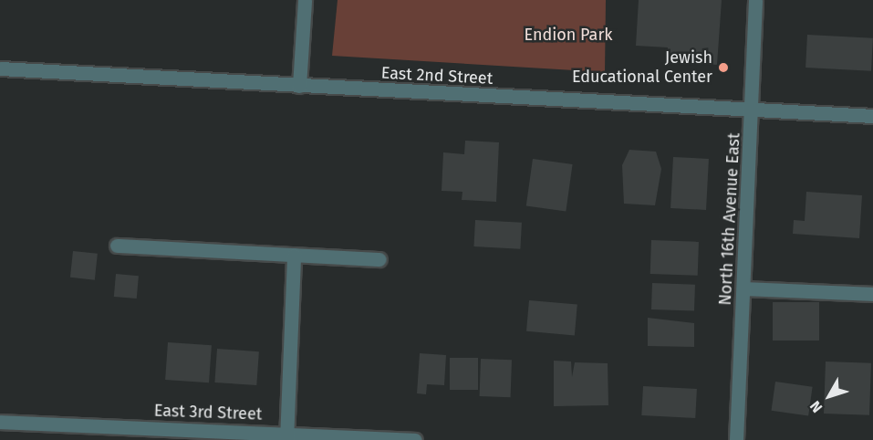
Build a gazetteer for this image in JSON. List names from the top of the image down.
{
  "streets": {
    "street": ["East 2nd Street", "North 16th Avenue East", "East 3rd Street"]
  },
  "crossings": [
    ["East 2nd Street", "North 16th Avenue East"]
  ],
  "parks": ["Endion Park"],
  "places": ["Jewish Educational Center"],
  "north": "bottom left"
}
